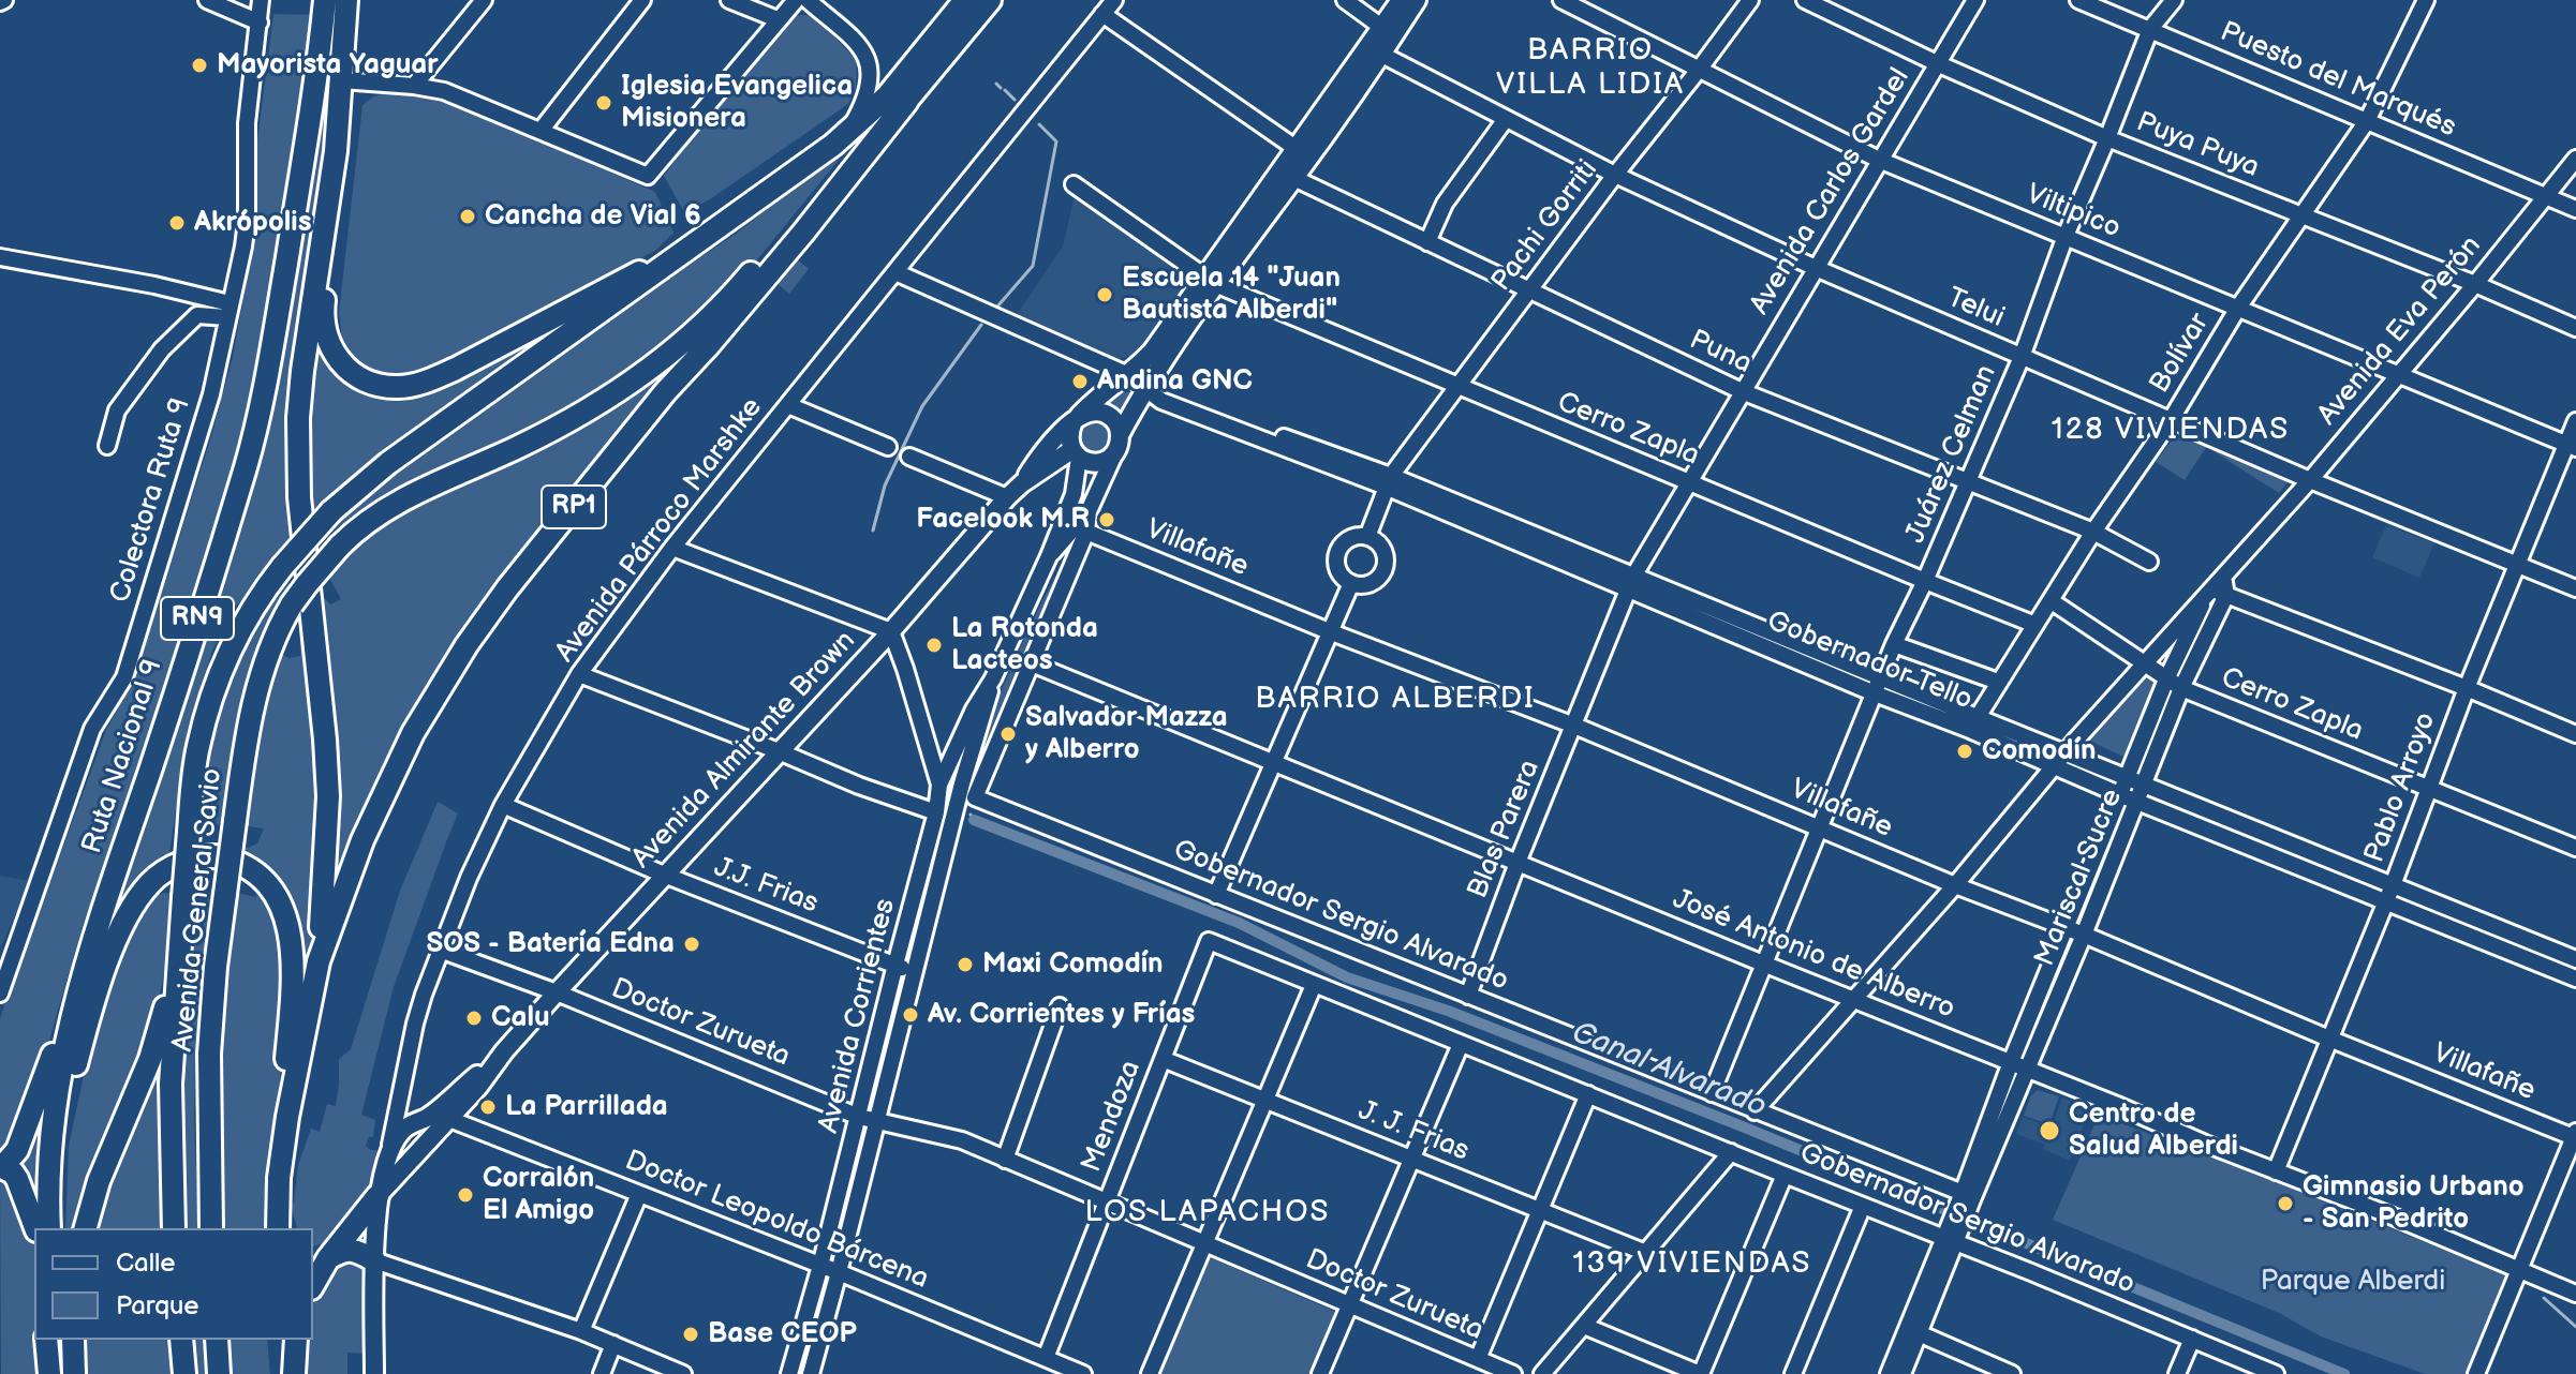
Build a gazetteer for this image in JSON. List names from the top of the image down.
{
  "streets": {
    "highway": [
      "RP1",
      "RN9",
      "Ruta Nacional 9",
      "Avenida General Savio"
    ],
    "main road": ["Avenida Párroco Marshke", "Avenida Almirante Brown"],
    "street": [
      "Puesto del Marqués",
      "Puya Puya",
      "Avenida Carlos Gardel",
      "Viltipico",
      "Pachi Gorriti",
      "Telui",
      "Avenida Eva Perón",
      "Puna",
      "Bolívar",
      "Cerro Zapla",
      "Juárez Celman",
      "Colectora Ruta 9",
      "Villafañe",
      "Gobernador Tello",
      "Pablo Arroyo",
      "Blas Parera",
      "Mariscal Sucre",
      "J.J. Frias",
      "Gobernador Sergio Alvarado",
      "José Antonio de Alberro",
      "Avenida Corrientes",
      "Doctor Zurueta",
      "Mendoza",
      "J. J. Frias",
      "Doctor Leopoldo Bárcena"
    ]
  },
  "crossings": [
    ["Puesto del Marqués", "Avenida Eva Perón"],
    ["Puesto del Marqués", "Bolívar"],
    ["Puesto del Marqués", "Juárez Celman"],
    ["Puya Puya", "Avenida Carlos Gardel"],
    ["Puya Puya", "Avenida Eva Perón"],
    ["Puya Puya", "Bolívar"],
    ["Puya Puya", "Juárez Celman"],
    ["Avenida Carlos Gardel", "Viltipico"],
    ["Avenida Carlos Gardel", "Telui"],
    ["Avenida Carlos Gardel", "Puna"],
    ["Avenida Carlos Gardel", "Cerro Zapla"],
    ["Avenida Carlos Gardel", "Gobernador Tello"],
    ["Avenida Carlos Gardel", "Blas Parera"],
    ["Viltipico", "Pachi Gorriti"],
    ["Viltipico", "Avenida Eva Perón"],
    ["Viltipico", "Bolívar"],
    ["Viltipico", "Juárez Celman"],
    ["Viltipico", "Pablo Arroyo"],
    ["Pachi Gorriti", "Telui"],
    ["Pachi Gorriti", "Puna"],
    ["Pachi Gorriti", "Cerro Zapla"],
    ["Pachi Gorriti", "Gobernador Tello"],
    ["Telui", "Avenida Eva Perón"],
    ["Telui", "Bolívar"],
    ["Telui", "Juárez Celman"],
    ["Telui", "Pablo Arroyo"],
    ["Avenida Eva Perón", "Cerro Zapla"],
    ["Avenida Eva Perón", "Villafañe"],
    ["Avenida Eva Perón", "Gobernador Tello"],
    ["Avenida Eva Perón", "Mariscal Sucre"],
    ["Avenida Eva Perón", "Gobernador Sergio Alvarado"],
    ["Avenida Eva Perón", "José Antonio de Alberro"],
    ["Puna", "Bolívar"],
    ["Puna", "Juárez Celman"],
    ["Bolívar", "Cerro Zapla"],
    ["Bolívar", "Gobernador Tello"],
    ["Cerro Zapla", "Juárez Celman"],
    ["Cerro Zapla", "Pablo Arroyo"],
    ["Cerro Zapla", "Mariscal Sucre"],
    ["Juárez Celman", "Gobernador Tello"],
    ["RP1", "Avenida General Savio"],
    ["Avenida Párroco Marshke", "Gobernador Tello"],
    ["Avenida Párroco Marshke", "J.J. Frias"],
    ["Avenida Párroco Marshke", "Doctor Zurueta"],
    ["Villafañe", "Pablo Arroyo"],
    ["Villafañe", "Blas Parera"],
    ["Villafañe", "Mariscal Sucre"],
    ["Gobernador Tello", "Pablo Arroyo"],
    ["Gobernador Tello", "Blas Parera"],
    ["Gobernador Tello", "Mariscal Sucre"],
    ["Avenida Almirante Brown", "J.J. Frias"],
    ["Avenida Almirante Brown", "Doctor Zurueta"],
    ["Pablo Arroyo", "José Antonio de Alberro"],
    ["Blas Parera", "Gobernador Sergio Alvarado"],
    ["Blas Parera", "José Antonio de Alberro"],
    ["Mariscal Sucre", "Gobernador Sergio Alvarado"],
    ["Mariscal Sucre", "José Antonio de Alberro"],
    ["J.J. Frias", "Avenida Corrientes"],
    ["Gobernador Sergio Alvarado", "Mendoza"],
    ["Avenida Corrientes", "Doctor Zurueta"],
    ["Avenida Corrientes", "Doctor Leopoldo Bárcena"],
    ["Doctor Zurueta", "Mendoza"],
    ["Mendoza", "J. J. Frias"],
    ["Mendoza", "Doctor Leopoldo Bárcena"]
  ],
  "districts": [
    "BARRIO VILLA LIDIA",
    "128 VIVIENDAS",
    "BARRIO ALBERDI",
    "LOS LAPACHOS",
    "139 VIVIENDAS"
  ],
  "water": ["Canal Alvarado"],
  "parks": ["Parque Alberdi"],
  "places": [
    "Mayorista Yaguar",
    "Iglesia Evangelica Misionera",
    "Cancha de Vial 6",
    "Akrópolis",
    "Escuela 14 \"Juan Bautista Alberdi\"",
    "Andina GNC",
    "Facelook M.R",
    "La Rotonda Lacteos",
    "Salvador Mazza y Alberro",
    "Comodín",
    "SOS - Batería Edna",
    "Maxi Comodín",
    "Av. Corrientes y Frías",
    "Calu",
    "La Parrillada",
    "Centro de Salud Alberdi",
    "Corralón El Amigo",
    "Gimnasio Urbano - San Pedrito",
    "Base CEOP"
  ],
  "legend": ["Calle", "Parque"]
}
